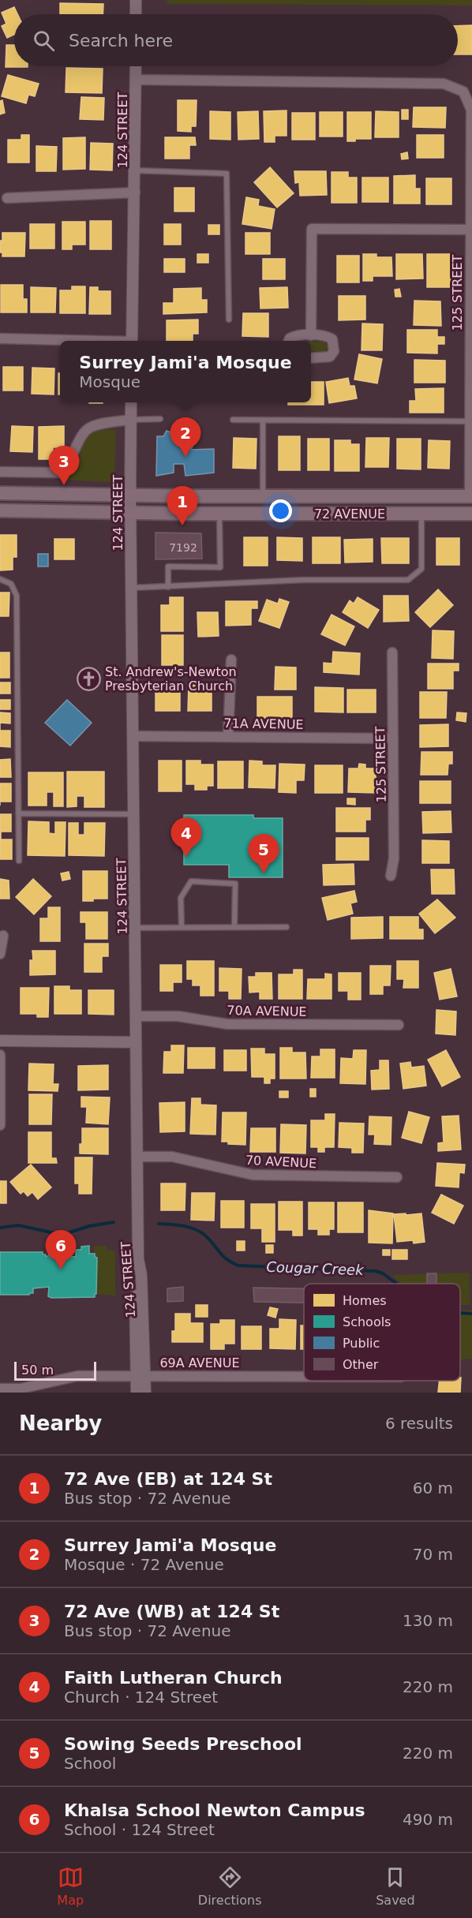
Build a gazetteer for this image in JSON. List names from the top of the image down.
{
  "streets": {
    "main road": ["72 AVENUE"],
    "street": [
      "124 STREET",
      "125 STREET",
      "71A AVENUE",
      "70A AVENUE",
      "70 AVENUE",
      "69A AVENUE"
    ]
  },
  "crossings": [
    ["124 STREET", "125 STREET"],
    ["124 STREET", "72 AVENUE"],
    ["124 STREET", "71A AVENUE"],
    ["124 STREET", "70A AVENUE"],
    ["124 STREET", "70 AVENUE"],
    ["124 STREET", "69A AVENUE"],
    ["125 STREET", "72 AVENUE"],
    ["125 STREET", "71A AVENUE"]
  ],
  "water": ["Cougar Creek"],
  "places": {
    "church": ["St. Andrew's-Newton Presbyterian Church"]
  },
  "house_numbers": ["7192"],
  "legend": [
    "Homes",
    "Schools",
    "Public",
    "Other"
  ],
  "scale_bar": "50 m",
  "page": {
    "search": "Search here",
    "popup": ["Surrey Jami'a Mosque", "Mosque"],
    "pins": [
      "2",
      "3",
      "1",
      "4",
      "5",
      "6"
    ],
    "scale": "50 m",
    "heading": ["Nearby", "6 results"],
    "list": [
      {
        "mark": "1",
        "name": "72 Ave (EB) at 124 St",
        "note": "Bus stop · 72 Avenue",
        "value": "60 m"
      },
      {
        "mark": "2",
        "name": "Surrey Jami'a Mosque",
        "note": "Mosque · 72 Avenue",
        "value": "70 m"
      },
      {
        "mark": "3",
        "name": "72 Ave (WB) at 124 St",
        "note": "Bus stop · 72 Avenue",
        "value": "130 m"
      },
      {
        "mark": "4",
        "name": "Faith Lutheran Church",
        "note": "Church · 124 Street",
        "value": "220 m"
      },
      {
        "mark": "5",
        "name": "Sowing Seeds Preschool",
        "note": "School",
        "value": "220 m"
      },
      {
        "mark": "6",
        "name": "Khalsa School Newton Campus",
        "note": "School · 124 Street",
        "value": "490 m"
      }
    ],
    "nav": ["Map", "Directions", "Saved"]
  }
}
